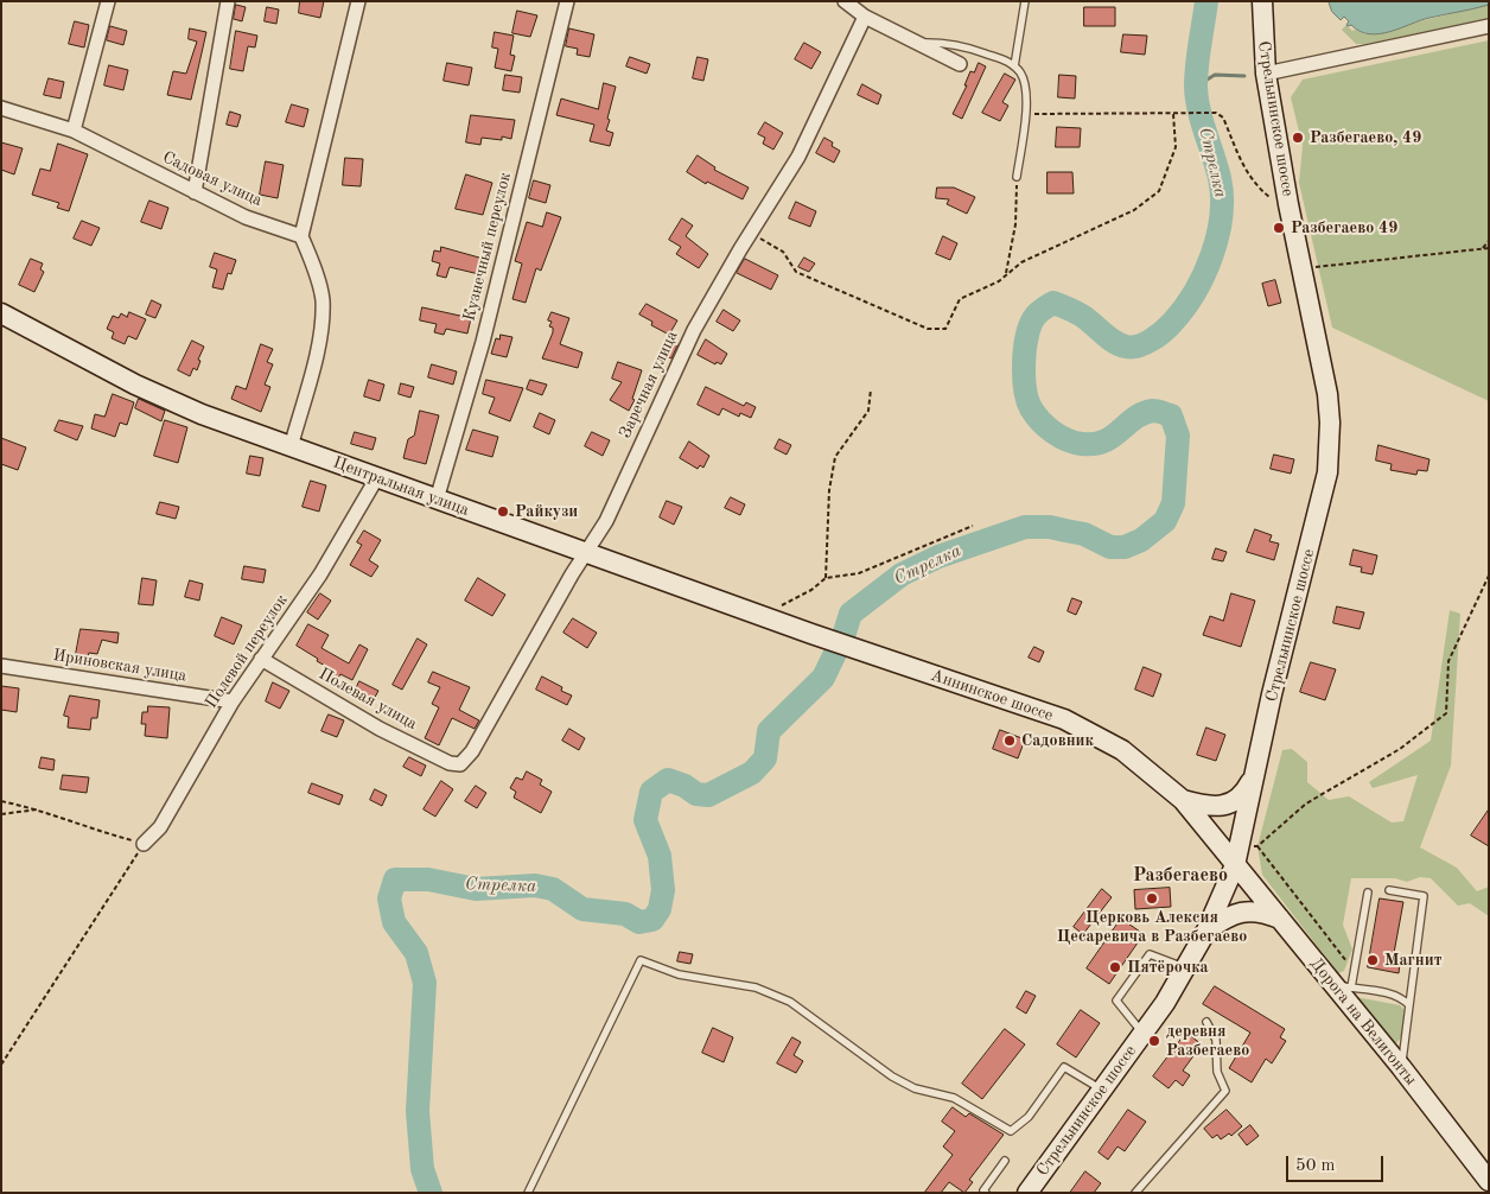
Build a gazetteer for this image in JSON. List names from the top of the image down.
{
  "streets": {
    "main road": [
      "Стрельнинское шоссе",
      "Центральная улица",
      "Аннинское шоссе",
      "Дорога на Велигонты"
    ],
    "street": [
      "Садовая улица",
      "Кузнечный переулок",
      "Заречная улица",
      "Полевой переулок",
      "Ириновская улица",
      "Полевая улица"
    ]
  },
  "crossings": [
    ["Стрельнинское шоссе", "Аннинское шоссе"],
    ["Стрельнинское шоссе", "Дорога на Велигонты"],
    ["Кузнечный переулок", "Центральная улица"],
    ["Заречная улица", "Центральная улица"],
    ["Заречная улица", "Полевая улица"],
    ["Центральная улица", "Полевой переулок"],
    ["Центральная улица", "Аннинское шоссе"],
    ["Полевой переулок", "Ириновская улица"],
    ["Полевой переулок", "Полевая улица"],
    ["Аннинское шоссе", "Дорога на Велигонты"]
  ],
  "districts": ["Разбегаево"],
  "water": ["Стрелка"],
  "places": [
    "Разбегаево, 49",
    "Разбегаево 49",
    "Райкузи",
    "Садовник",
    "Церковь Алексия Цесаревича в Разбегаево",
    "Магнит",
    "Пятёрочка",
    "деревня Разбегаево"
  ],
  "scale_bar": "50 m"
}
